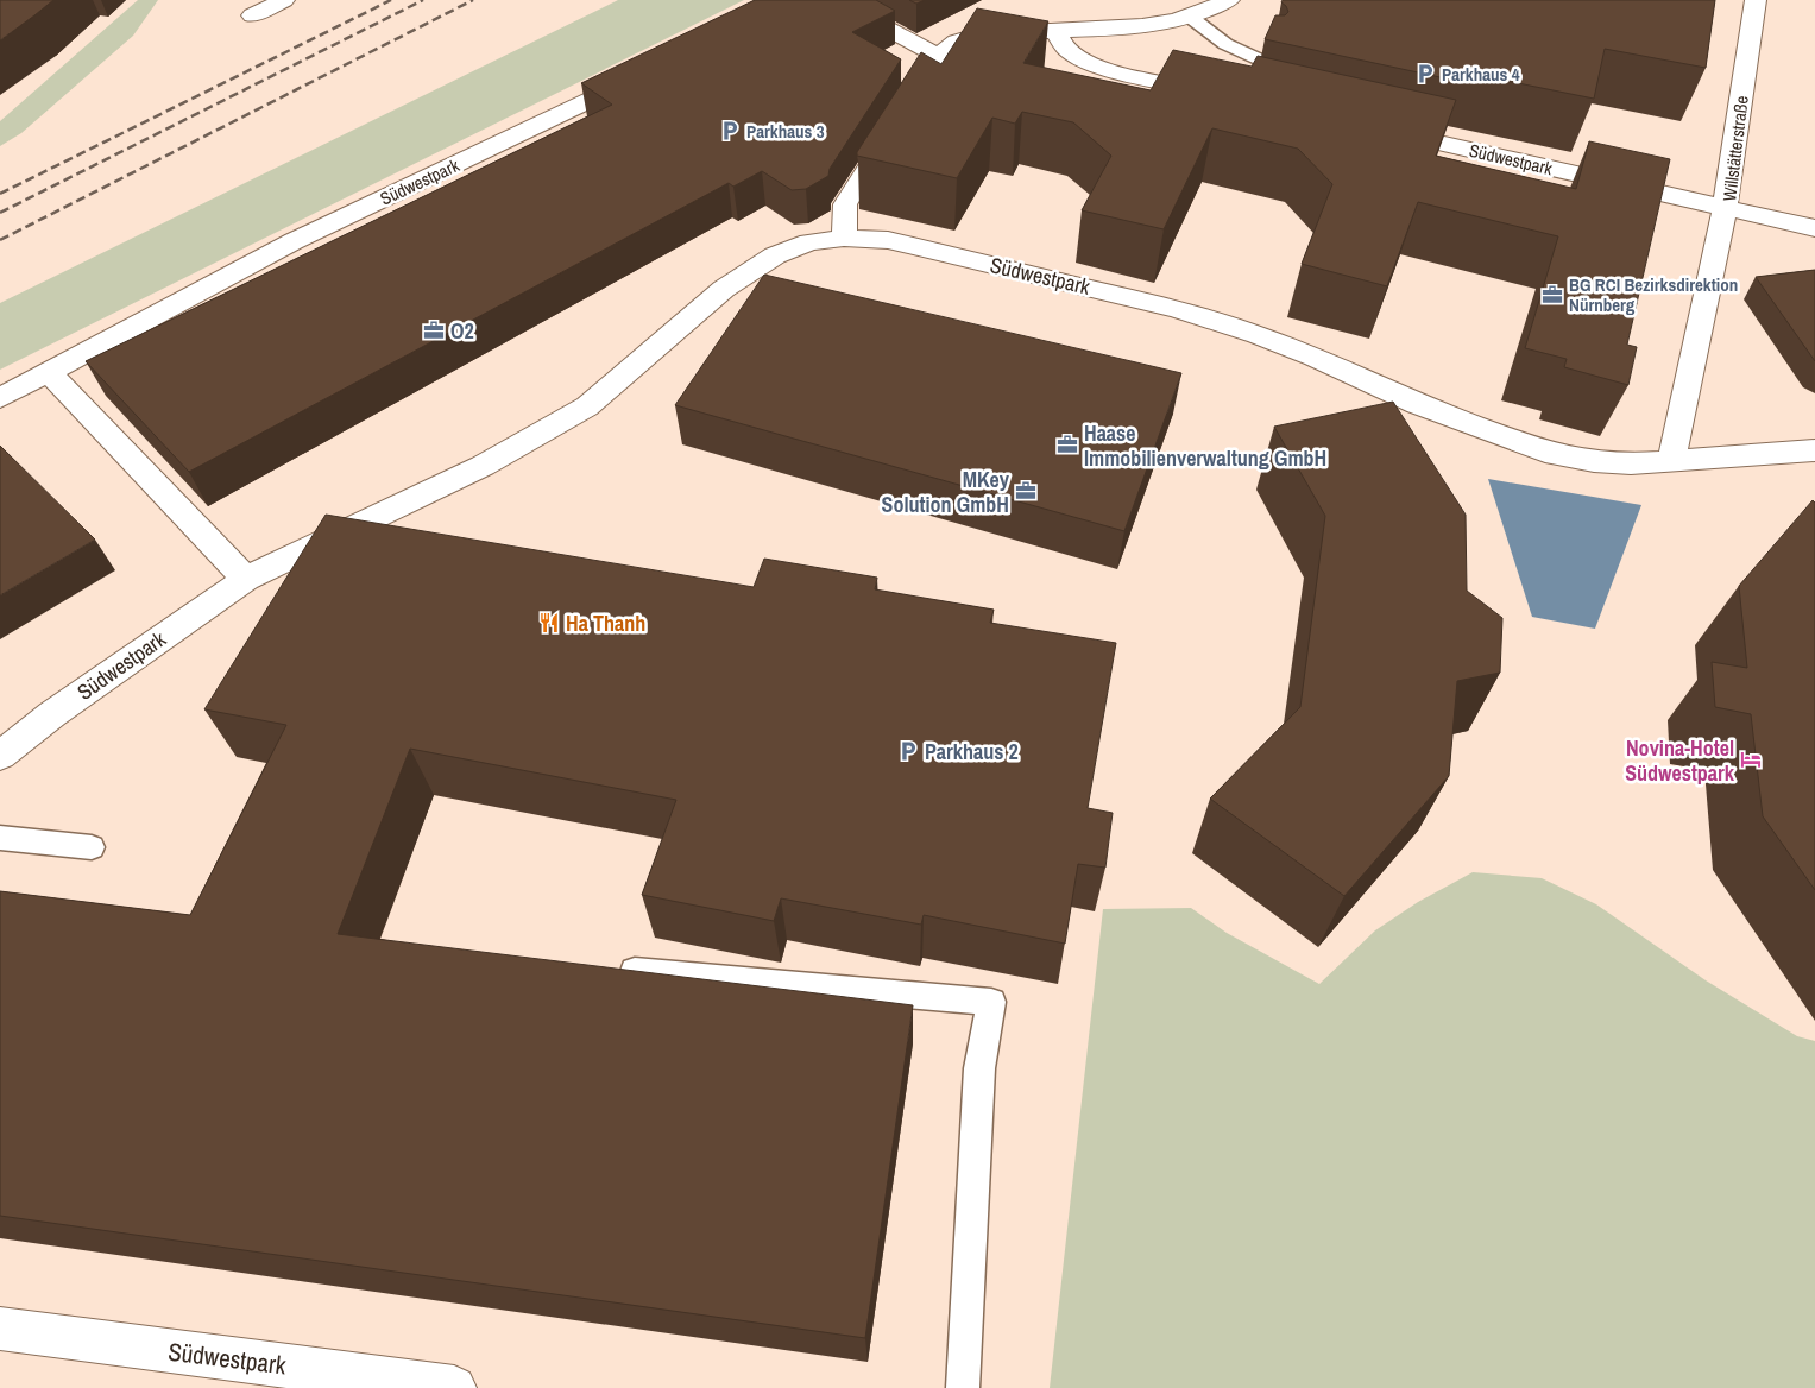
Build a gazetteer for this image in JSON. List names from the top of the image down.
{
  "streets": {
    "street": ["Willstätterstraße", "Südwestpark"]
  },
  "crossings": [
    ["Willstätterstraße", "Südwestpark"]
  ],
  "places": {
    "parking": ["Parkhaus 4", "Parkhaus 3", "Parkhaus 2"],
    "office": [
      "BG RCI Bezirksdirektion Nürnberg",
      "O2",
      "Haase Immobilienverwaltung GmbH",
      "MKey Solution GmbH"
    ],
    "restaurant": ["Ha Thanh"],
    "hotel": ["Novina-Hotel Südwestpark"]
  }
}
